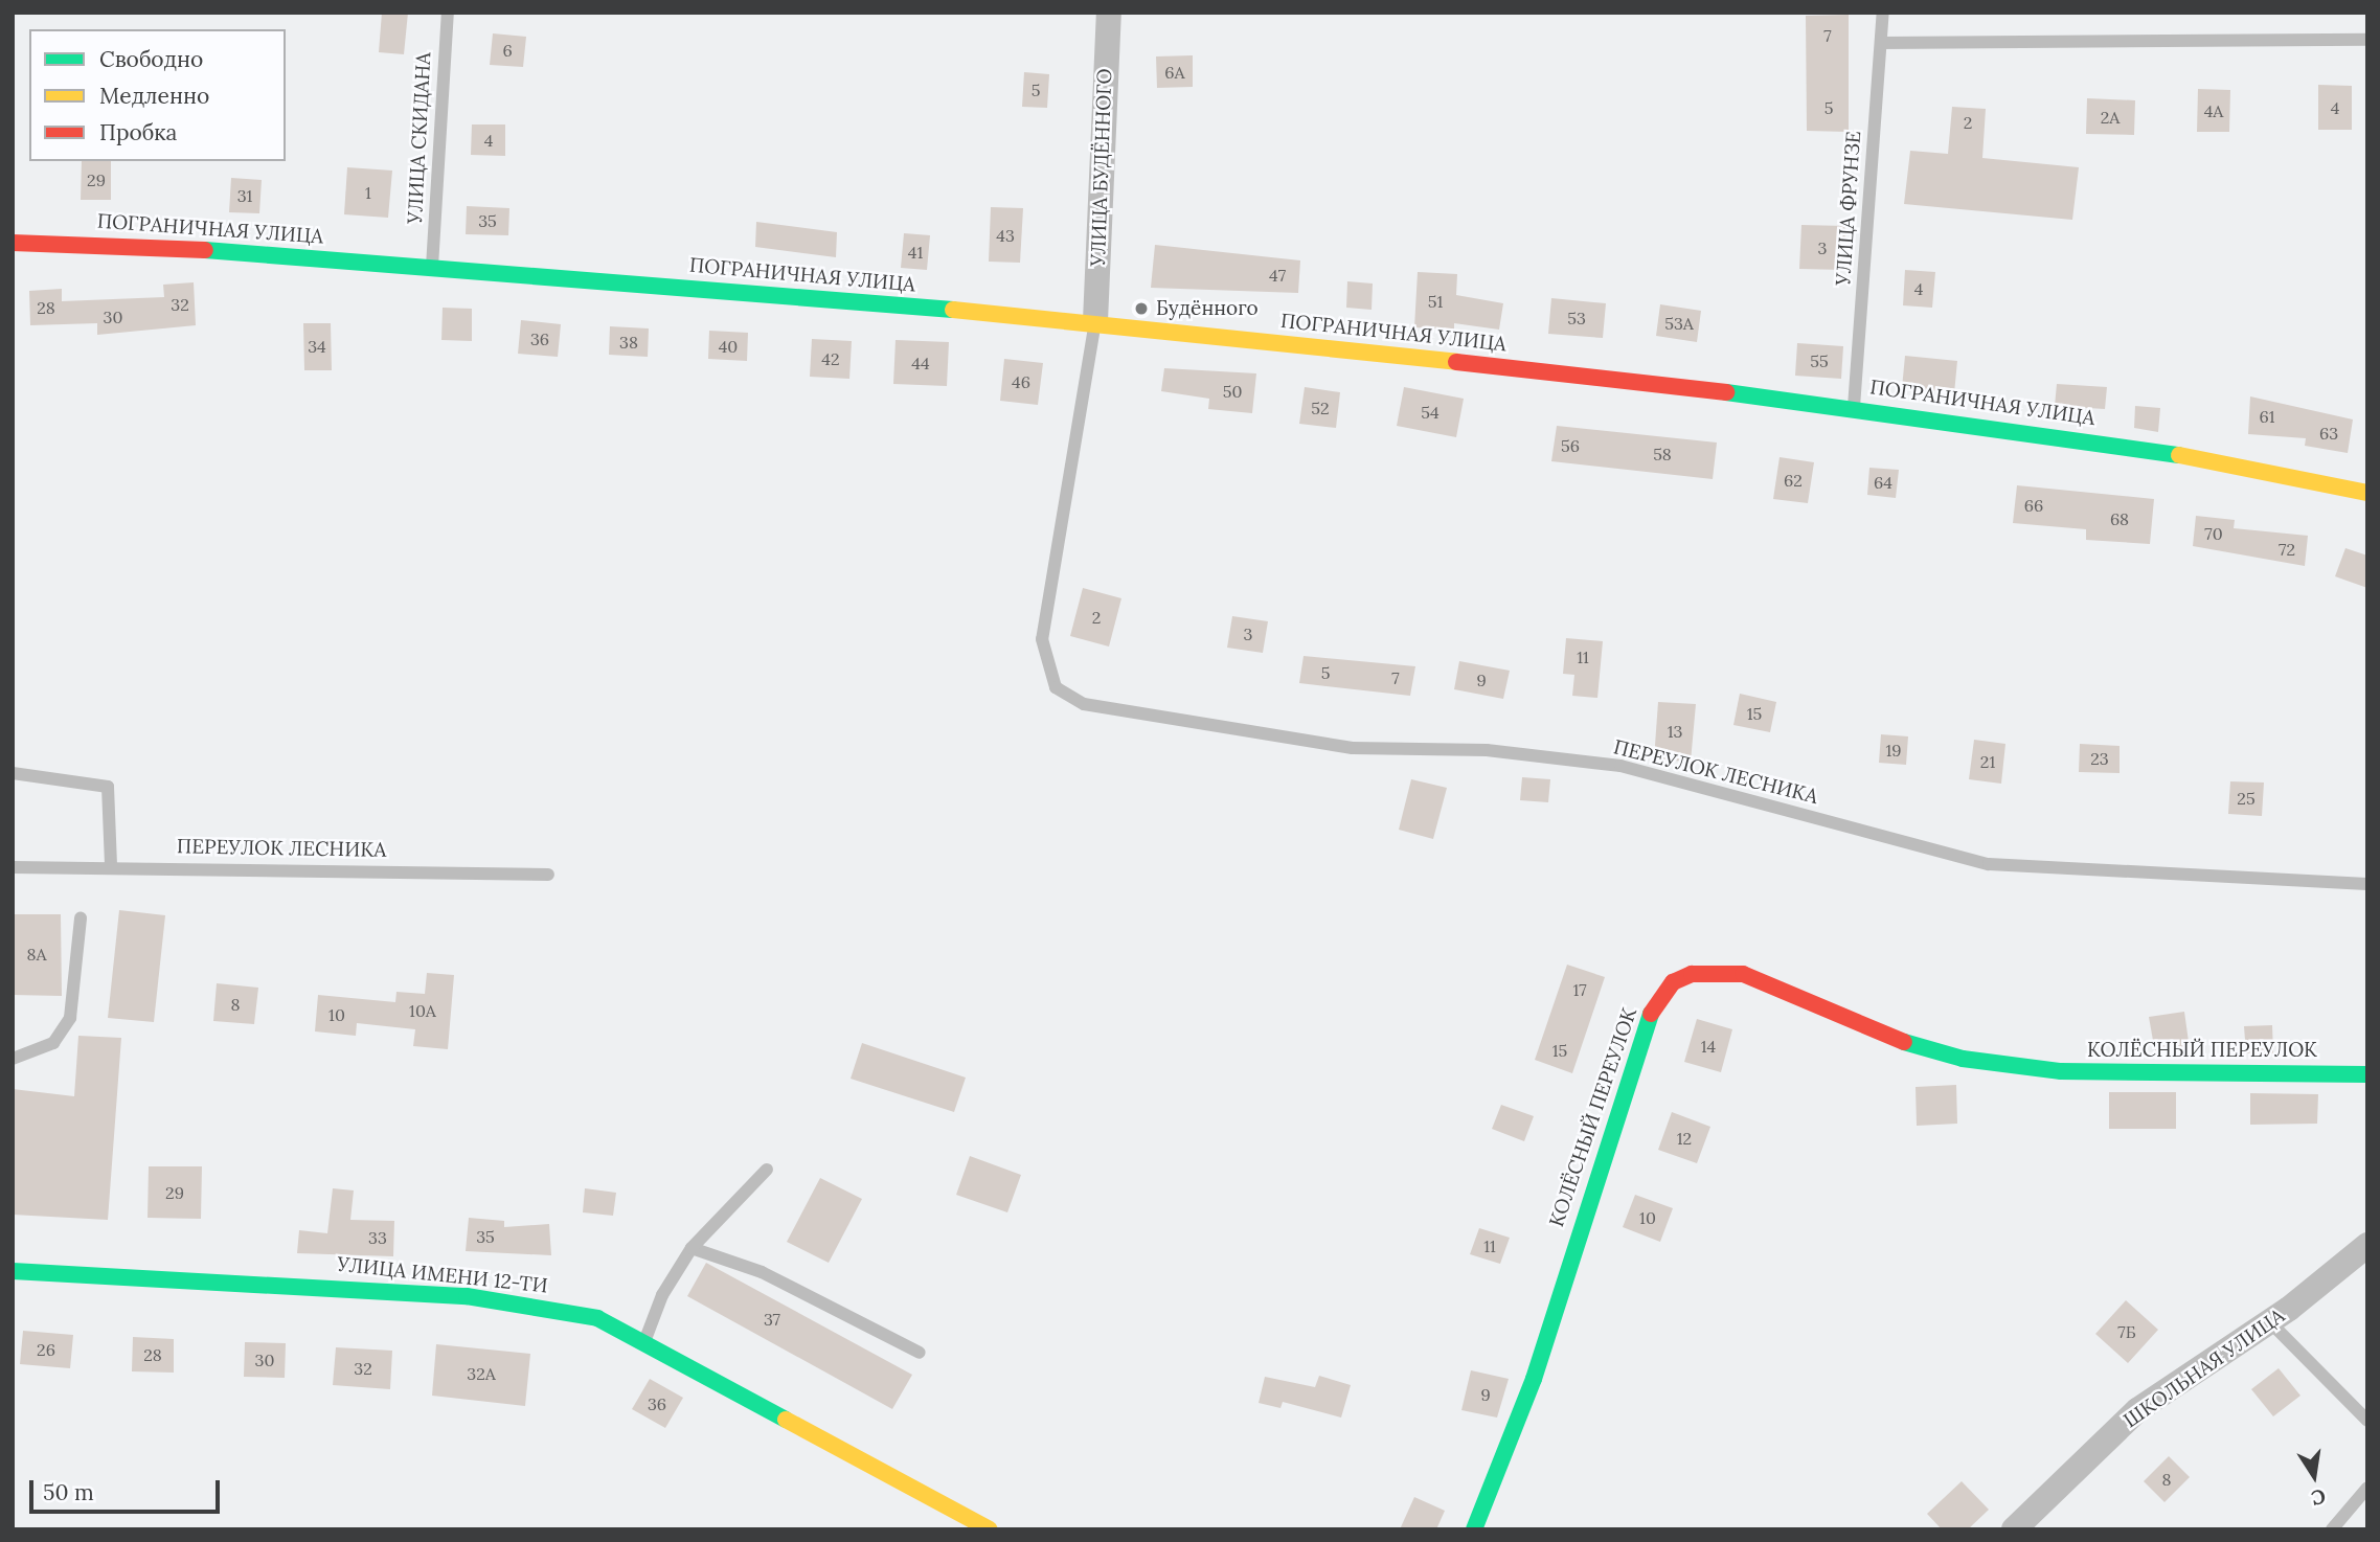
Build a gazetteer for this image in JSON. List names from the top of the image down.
{
  "streets": {
    "street": [
      "УЛИЦА БУДЁННОГО",
      "ПОГРАНИЧНАЯ УЛИЦА",
      "КОЛЁСНЫЙ ПЕРЕУЛОК",
      "УЛИЦА ИМЕНИ 12-ТИ",
      "ШКОЛЬНАЯ УЛИЦА"
    ],
    "lane": ["УЛИЦА СКИДАНА", "УЛИЦА ФРУНЗЕ", "ПЕРЕУЛОК ЛЕСНИКА"]
  },
  "crossings": [
    ["УЛИЦА СКИДАНА", "ПОГРАНИЧНАЯ УЛИЦА"],
    ["УЛИЦА БУДЁННОГО", "ПОГРАНИЧНАЯ УЛИЦА"],
    ["УЛИЦА БУДЁННОГО", "ПЕРЕУЛОК ЛЕСНИКА"],
    ["УЛИЦА ФРУНЗЕ", "ПОГРАНИЧНАЯ УЛИЦА"],
    ["ПОГРАНИЧНАЯ УЛИЦА", "ПЕРЕУЛОК ЛЕСНИКА"]
  ],
  "places": ["Будённого"],
  "house_numbers": [
    "7",
    "6",
    "6А",
    "5",
    "5",
    "4",
    "4А",
    "2А",
    "2",
    "4",
    "29",
    "1",
    "31",
    "35",
    "43",
    "3",
    "41",
    "47",
    "4",
    "51",
    "32",
    "28",
    "30",
    "53",
    "53А",
    "36",
    "38",
    "34",
    "40",
    "42",
    "55",
    "44",
    "46",
    "50",
    "52",
    "54",
    "61",
    "63",
    "56",
    "58",
    "62",
    "64",
    "66",
    "68",
    "70",
    "72",
    "2",
    "3",
    "11",
    "5",
    "7",
    "9",
    "15",
    "13",
    "19",
    "23",
    "21",
    "25",
    "8А",
    "17",
    "8",
    "10А",
    "10",
    "14",
    "15",
    "12",
    "29",
    "10",
    "35",
    "33",
    "11",
    "37",
    "7Б",
    "26",
    "28",
    "30",
    "32",
    "32А",
    "9",
    "36",
    "8"
  ],
  "legend": ["Свободно", "Медленно", "Пробка"],
  "scale_bar": "50 m",
  "north": "bottom"
}
